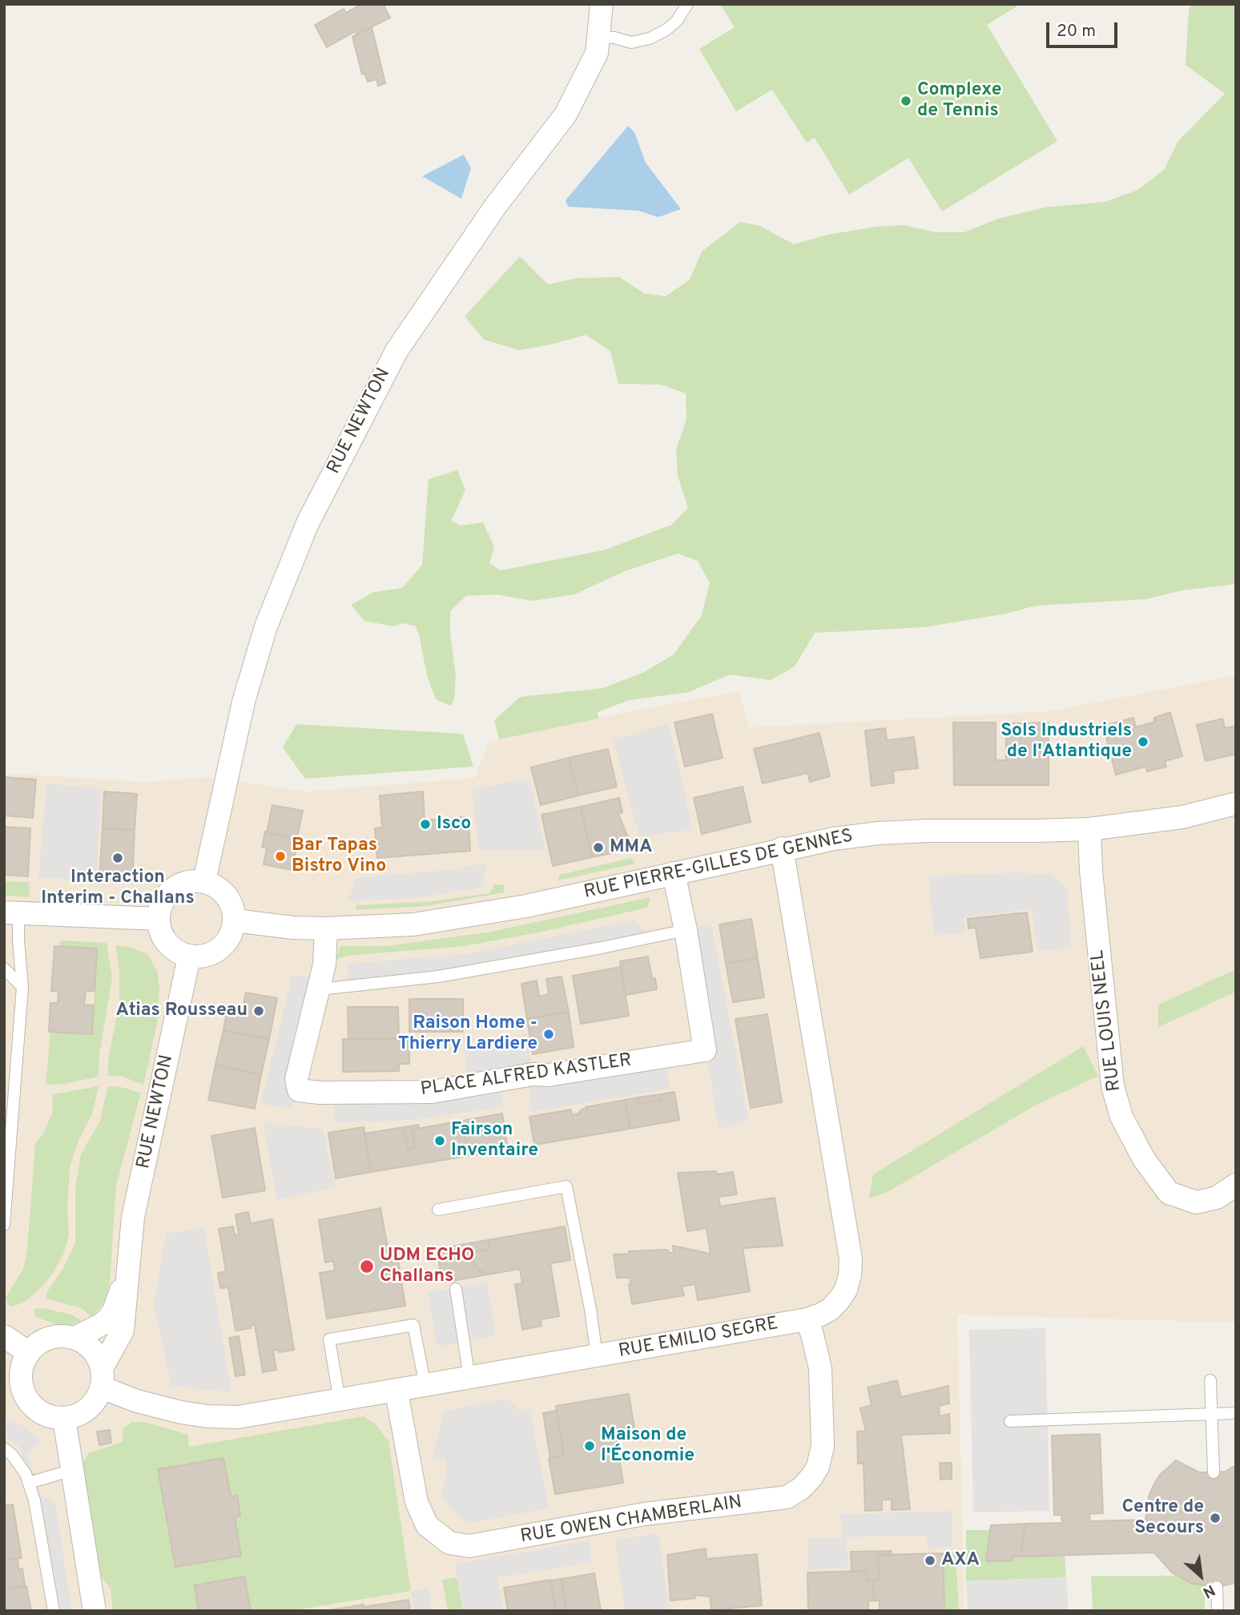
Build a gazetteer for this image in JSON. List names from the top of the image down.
{
  "streets": {
    "street": [
      "RUE NEWTON",
      "RUE PIERRE-GILLES DE GENNES",
      "RUE LOUIS NEEL",
      "PLACE ALFRED KASTLER",
      "RUE EMILIO SEGRE",
      "RUE OWEN CHAMBERLAIN"
    ]
  },
  "crossings": [
    ["RUE NEWTON", "RUE PIERRE-GILLES DE GENNES"],
    ["RUE NEWTON", "RUE EMILIO SEGRE"],
    ["RUE PIERRE-GILLES DE GENNES", "RUE LOUIS NEEL"],
    ["RUE PIERRE-GILLES DE GENNES", "PLACE ALFRED KASTLER"],
    ["RUE PIERRE-GILLES DE GENNES", "RUE EMILIO SEGRE"],
    ["RUE EMILIO SEGRE", "RUE OWEN CHAMBERLAIN"]
  ],
  "places": [
    "Complexe de Tennis",
    "Sols Industriels de l'Atlantique",
    "Isco",
    "MMA",
    "Bar Tapas Bistro Vino",
    "Interaction Interim - Challans",
    "Atias Rousseau",
    "Raison Home - Thierry Lardiere",
    "Fairson Inventaire",
    "UDM ECHO Challans",
    "Maison de l'Économie",
    "Centre de Secours",
    "AXA"
  ],
  "scale_bar": "20 m",
  "north": "bottom right"
}
